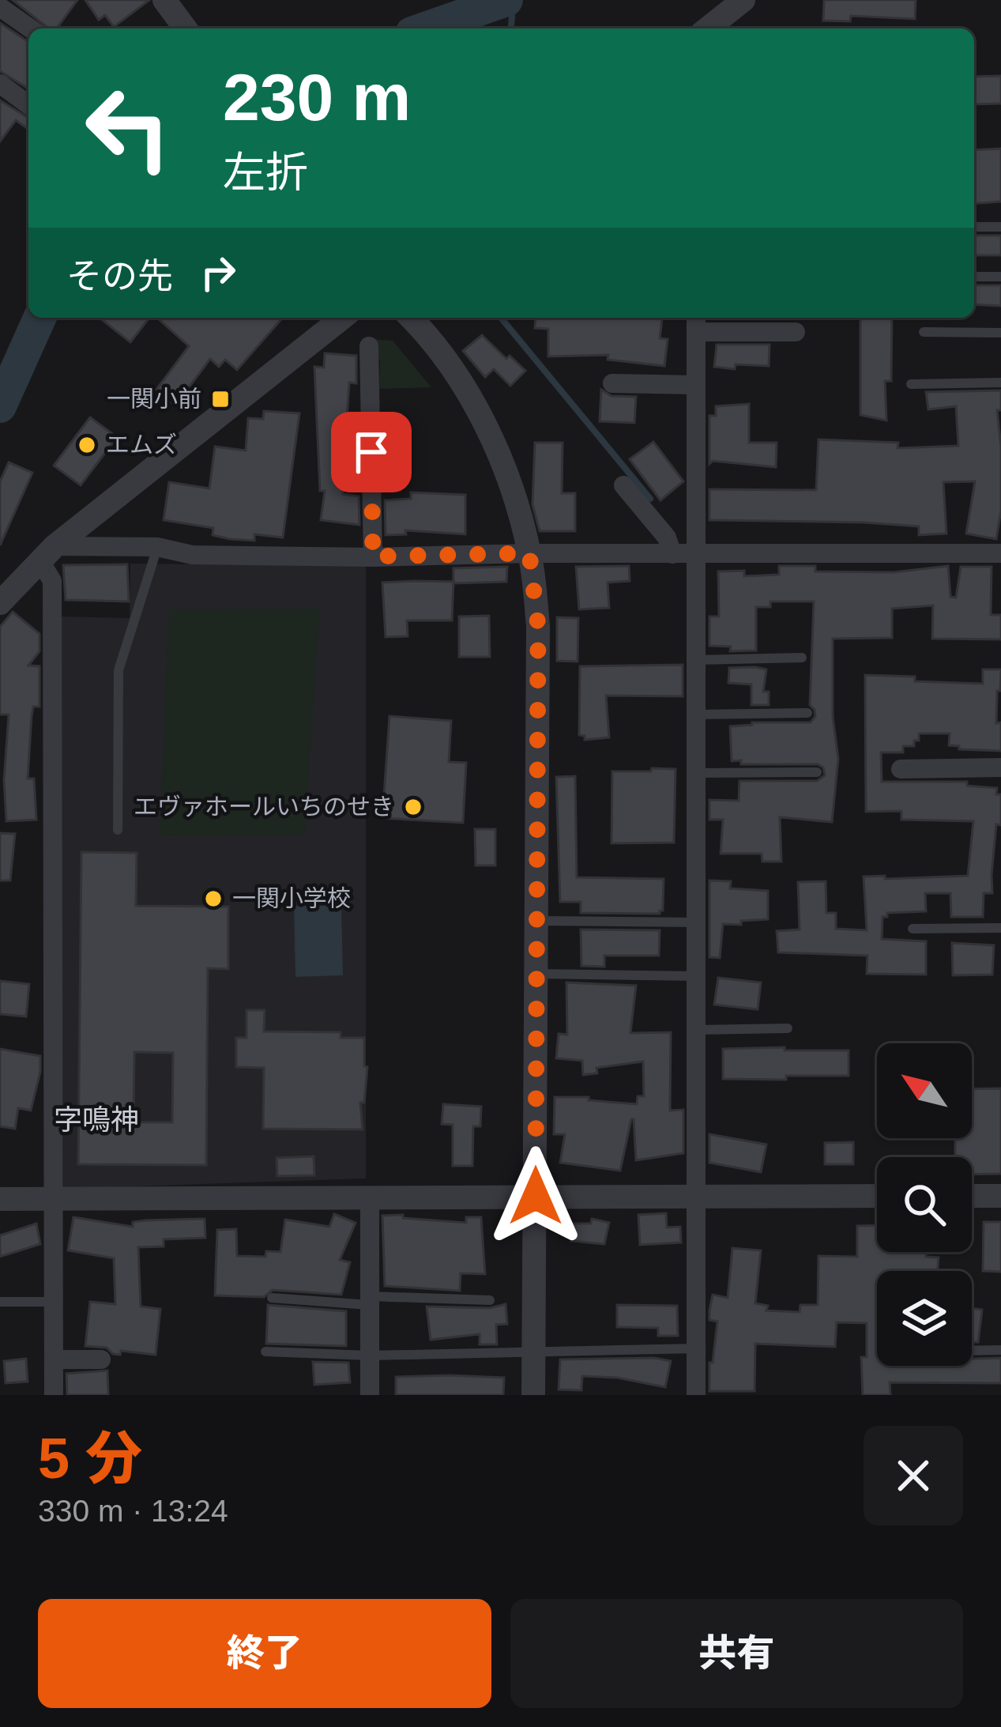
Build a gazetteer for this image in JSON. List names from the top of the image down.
{
  "districts": ["字鳴神"],
  "places": {
    "transit": ["一関小前"],
    "other": ["エムズ", "エヴァホールいちのせき", "一関小学校"]
  },
  "north": "top left",
  "page": {
    "turn": ["230 m", "左折"],
    "then": "その先",
    "heading": ["5 分", "330 m · 13:24"],
    "buttons": ["終了", "共有"]
  }
}
